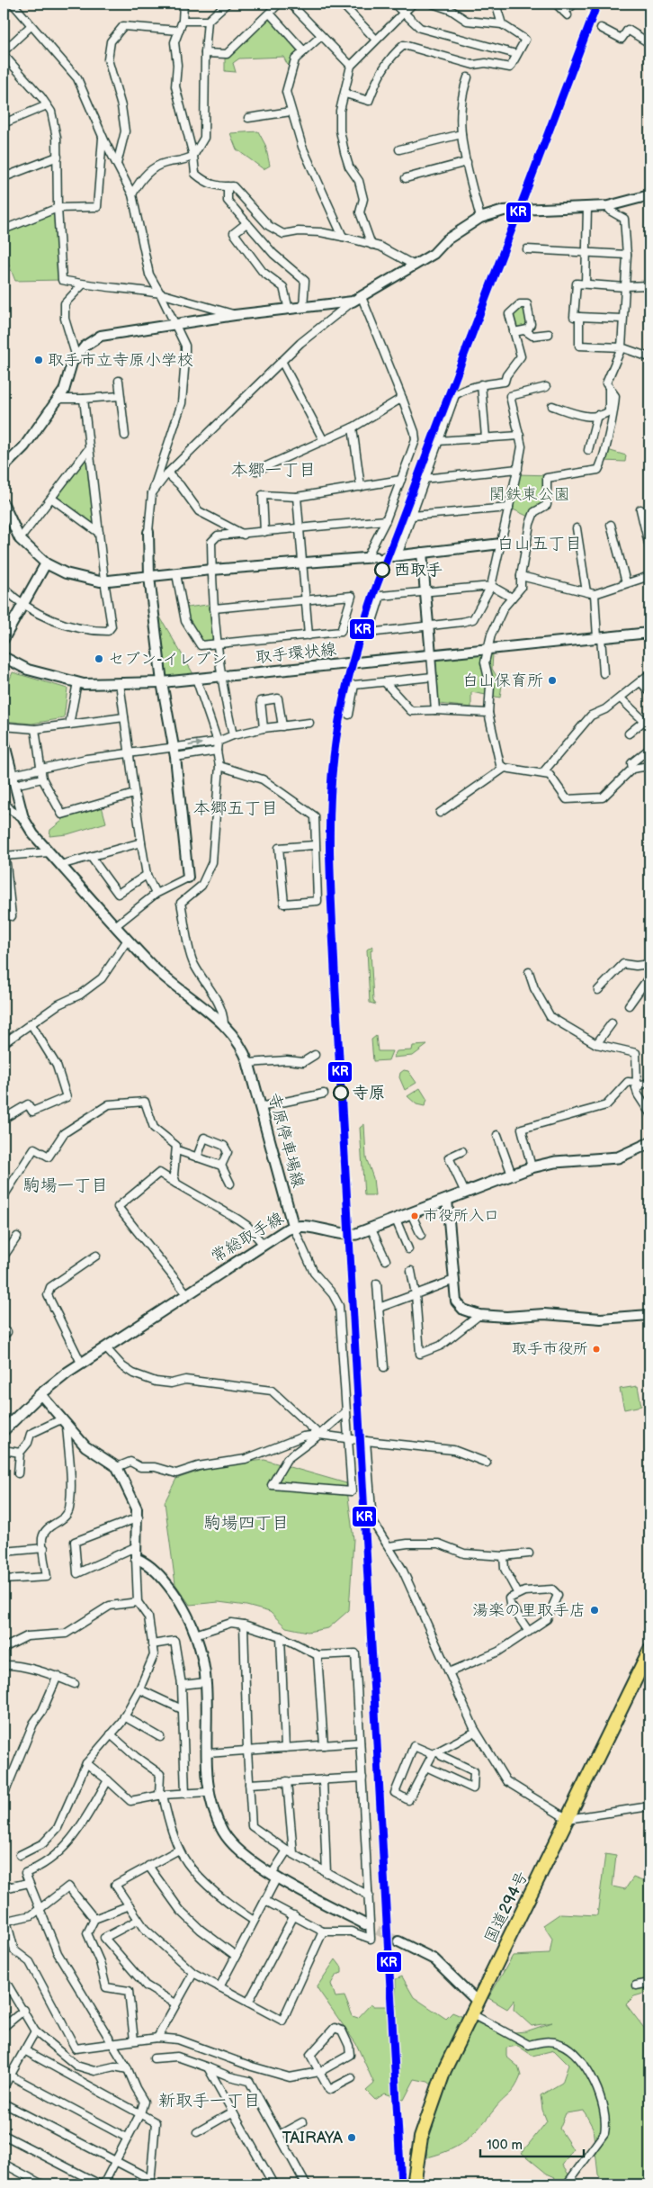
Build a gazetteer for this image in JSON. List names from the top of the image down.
{
  "streets": {
    "highway": ["国道294号"],
    "main road": ["寺原停車場線", "常総取手線"],
    "street": ["取手環状線"]
  },
  "crossings": [
    ["寺原停車場線", "常総取手線"]
  ],
  "districts": [
    "本郷一丁目",
    "白山五丁目",
    "本郷五丁目",
    "駒場一丁目",
    "駒場四丁目",
    "新取手一丁目"
  ],
  "parks": ["関鉄東公園"],
  "places": [
    "取手市立寺原小学校",
    "西取手",
    "セブン-イレブン",
    "白山保育所",
    "寺原",
    "市役所入口",
    "取手市役所",
    "湯楽の里取手店",
    "TAIRAYA"
  ],
  "lines": ["transit line KR"],
  "scale_bar": "100 m"
}
